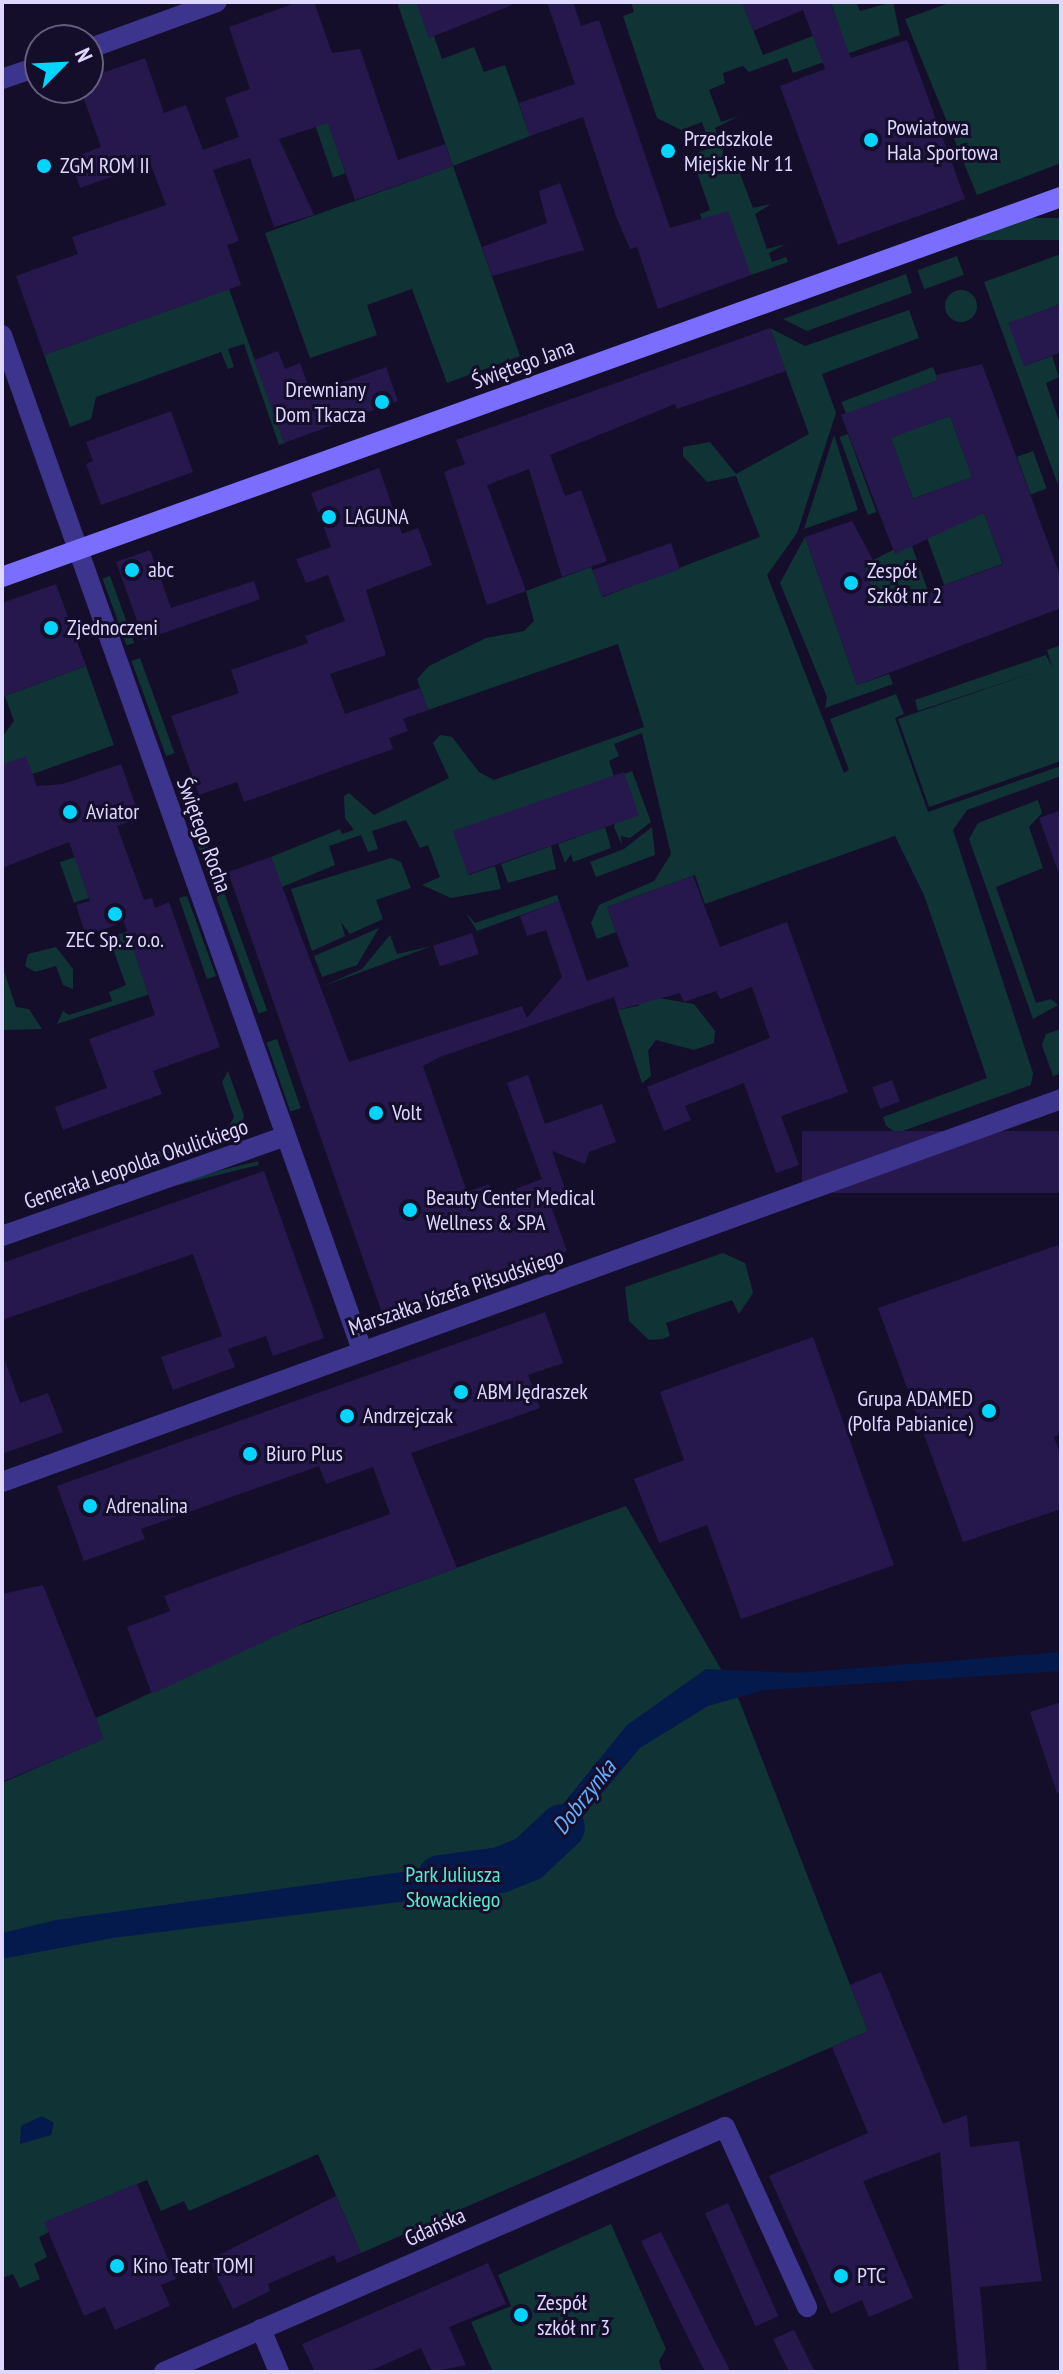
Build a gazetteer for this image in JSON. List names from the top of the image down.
{
  "streets": {
    "main road": ["Świętego Jana"],
    "street": [
      "Świętego Rocha",
      "Generała Leopolda Okulickiego",
      "Marszałka Józefa Piłsudskiego",
      "Gdańska"
    ]
  },
  "crossings": [
    ["Świętego Jana", "Świętego Rocha"],
    ["Świętego Rocha", "Generała Leopolda Okulickiego"],
    ["Świętego Rocha", "Marszałka Józefa Piłsudskiego"]
  ],
  "water": ["Dobrzynka"],
  "parks": ["Park Juliusza Słowackiego"],
  "places": [
    "Powiatowa Hala Sportowa",
    "Przedszkole Miejskie Nr 11",
    "ZGM ROM II",
    "Drewniany Dom Tkacza",
    "LAGUNA",
    "abc",
    "Zespół Szkół nr 2",
    "Zjednoczeni",
    "Aviator",
    "ZEC Sp. z o.o.",
    "Volt",
    "Beauty Center Medical Wellness & SPA",
    "ABM Jędraszek",
    "Grupa ADAMED (Polfa Pabianice)",
    "Andrzejczak",
    "Biuro Plus",
    "Adrenalina",
    "Kino Teatr TOMI",
    "PTC",
    "Zespół szkół nr 3"
  ],
  "north": "top right"
}
